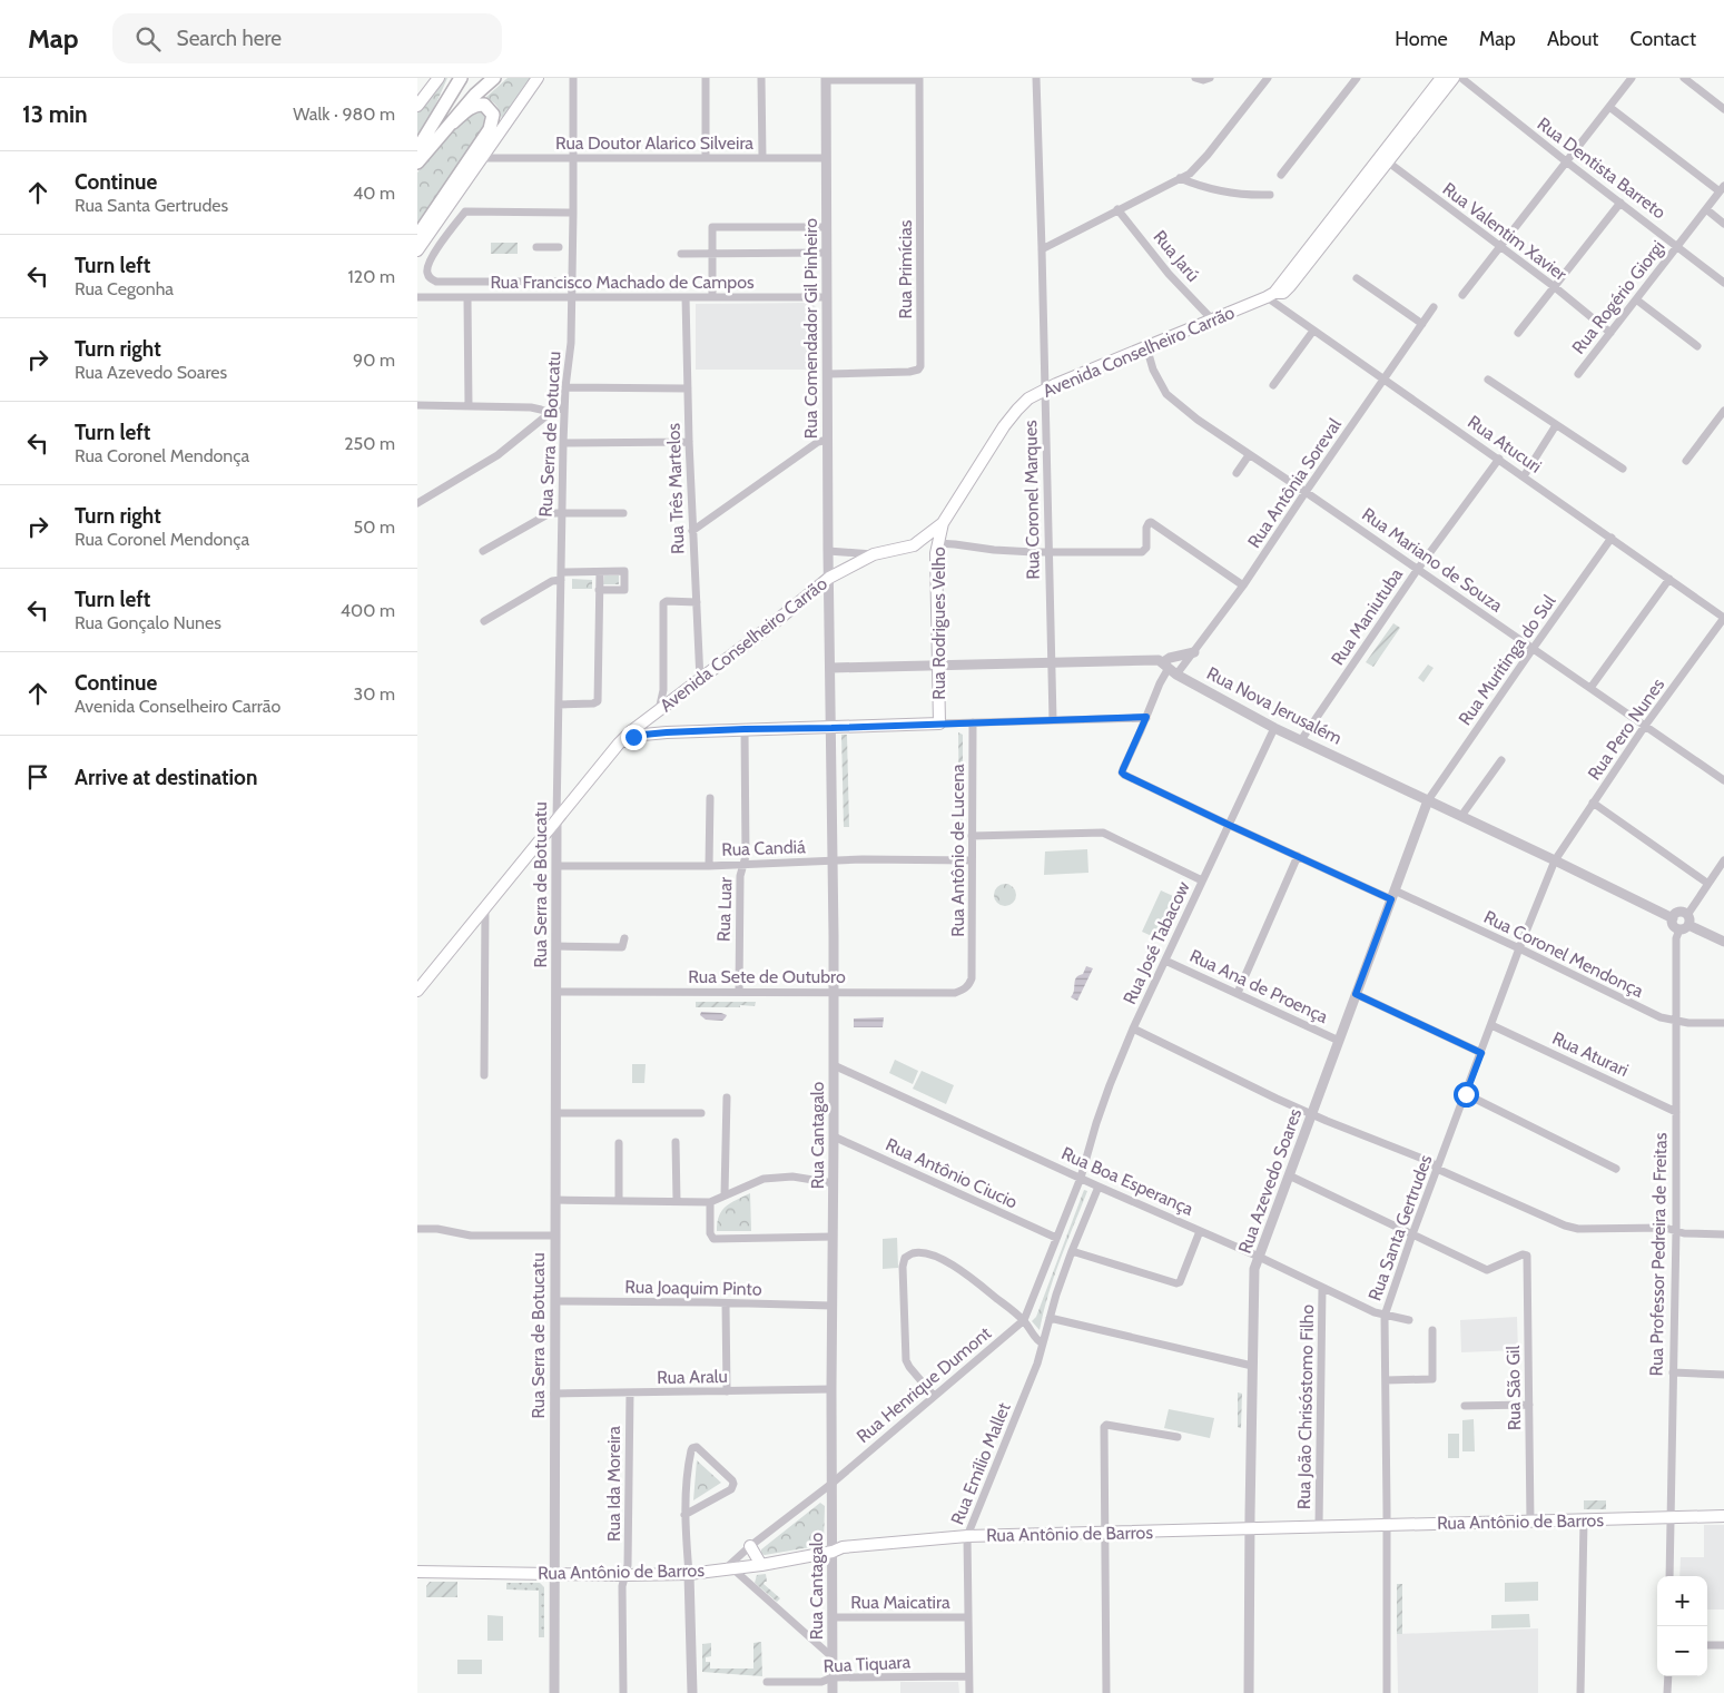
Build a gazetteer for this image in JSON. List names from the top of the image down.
{
  "streets": {
    "main road": ["Avenida Conselheiro Carrão", "Rua Rodrigues Velho", "Rua Antônio de Barros"],
    "street": [
      "Rua Doutor Alarico Silveira",
      "Rua Dentista Barreto",
      "Rua Valentim Xavier",
      "Rua Jarú",
      "Rua Primícias",
      "Rua Francisco Machado de Campos",
      "Rua Rogério Giorgi",
      "Rua Comendador Gil Pinheiro",
      "Rua Serra de Botucatu",
      "Rua Atucuri",
      "Rua Antônia Soreval",
      "Rua Três Martelos",
      "Rua Coronel Marques",
      "Rua Mariano de Souza",
      "Rua Maniutuba",
      "Rua Muritinga do Sul",
      "Rua Nova Jerusalém",
      "Rua Pero Nunes",
      "Rua Candiá",
      "Rua Antônio de Lucena",
      "Rua Luar",
      "Rua José Tabacow",
      "Rua Coronel Mendonça",
      "Rua Sete de Outubro",
      "Rua Ana de Proença",
      "Rua Aturari",
      "Rua Cantagalo",
      "Rua Antônio Ciucio",
      "Rua Boa Esperança",
      "Rua Azevedo Soares",
      "Rua Santa Gertrudes",
      "Rua Professor Pedreira de Freitas",
      "Rua Joaquim Pinto",
      "Rua Aralu",
      "Rua Henrique Dumont",
      "Rua São Gil",
      "Rua João Chrisóstomo Filho",
      "Rua Emílio Mallet",
      "Rua Ida Moreira",
      "Rua Maicatira",
      "Rua Tiquara"
    ]
  },
  "crossings": [
    ["Rua Doutor Alarico Silveira", "Rua Comendador Gil Pinheiro"],
    ["Rua Doutor Alarico Silveira", "Rua Serra de Botucatu"],
    ["Rua Dentista Barreto", "Rua Rogério Giorgi"],
    ["Rua Valentim Xavier", "Rua Rogério Giorgi"],
    ["Rua Valentim Xavier", "Avenida Conselheiro Carrão"],
    ["Rua Jarú", "Avenida Conselheiro Carrão"],
    ["Rua Primícias", "Rua Comendador Gil Pinheiro"],
    ["Rua Francisco Machado de Campos", "Rua Comendador Gil Pinheiro"],
    ["Rua Francisco Machado de Campos", "Rua Serra de Botucatu"],
    ["Rua Francisco Machado de Campos", "Rua Três Martelos"],
    ["Rua Comendador Gil Pinheiro", "Avenida Conselheiro Carrão"],
    ["Rua Comendador Gil Pinheiro", "Rua Cantagalo"],
    ["Avenida Conselheiro Carrão", "Rua Serra de Botucatu"],
    ["Avenida Conselheiro Carrão", "Rua Atucuri"],
    ["Avenida Conselheiro Carrão", "Rua Três Martelos"],
    ["Avenida Conselheiro Carrão", "Rua Coronel Marques"],
    ["Avenida Conselheiro Carrão", "Rua Mariano de Souza"],
    ["Avenida Conselheiro Carrão", "Rua Rodrigues Velho"],
    ["Avenida Conselheiro Carrão", "Rua Luar"],
    ["Avenida Conselheiro Carrão", "Rua Cantagalo"],
    ["Rua Serra de Botucatu", "Rua Candiá"],
    ["Rua Serra de Botucatu", "Rua Sete de Outubro"],
    ["Rua Serra de Botucatu", "Rua Joaquim Pinto"],
    ["Rua Serra de Botucatu", "Rua Aralu"],
    ["Rua Serra de Botucatu", "Rua Antônio de Barros"],
    ["Rua Atucuri", "Rua Antônia Soreval"],
    ["Rua Atucuri", "Rua Maniutuba"],
    ["Rua Atucuri", "Rua Muritinga do Sul"],
    ["Rua Atucuri", "Rua Pero Nunes"],
    ["Rua Antônia Soreval", "Rua Mariano de Souza"],
    ["Rua Antônia Soreval", "Rua Nova Jerusalém"],
    ["Rua Antônia Soreval", "Rua Coronel Mendonça"],
    ["Rua Coronel Marques", "Rua Nova Jerusalém"],
    ["Rua Mariano de Souza", "Rua Maniutuba"],
    ["Rua Mariano de Souza", "Rua Muritinga do Sul"],
    ["Rua Mariano de Souza", "Rua Pero Nunes"],
    ["Rua Maniutuba", "Rua Nova Jerusalém"],
    ["Rua Rodrigues Velho", "Rua Nova Jerusalém"],
    ["Rua Muritinga do Sul", "Rua Nova Jerusalém"],
    ["Rua Muritinga do Sul", "Rua Azevedo Soares"],
    ["Rua Nova Jerusalém", "Rua Pero Nunes"],
    ["Rua Nova Jerusalém", "Rua José Tabacow"],
    ["Rua Nova Jerusalém", "Rua Coronel Mendonça"],
    ["Rua Nova Jerusalém", "Rua Cantagalo"],
    ["Rua Nova Jerusalém", "Rua Azevedo Soares"],
    ["Rua Nova Jerusalém", "Rua Santa Gertrudes"],
    ["Rua Pero Nunes", "Rua Santa Gertrudes"],
    ["Rua Candiá", "Rua Antônio de Lucena"],
    ["Rua Candiá", "Rua Luar"],
    ["Rua Candiá", "Rua Cantagalo"],
    ["Rua Antônio de Lucena", "Rua Sete de Outubro"],
    ["Rua Luar", "Rua Sete de Outubro"],
    ["Rua José Tabacow", "Rua Coronel Mendonça"],
    ["Rua José Tabacow", "Rua Ana de Proença"],
    ["Rua José Tabacow", "Rua Boa Esperança"],
    ["Rua José Tabacow", "Rua Henrique Dumont"],
    ["Rua Coronel Mendonça", "Rua Azevedo Soares"],
    ["Rua Coronel Mendonça", "Rua Santa Gertrudes"],
    ["Rua Coronel Mendonça", "Rua Professor Pedreira de Freitas"],
    ["Rua Sete de Outubro", "Rua Cantagalo"],
    ["Rua Ana de Proença", "Rua Azevedo Soares"],
    ["Rua Aturari", "Rua Santa Gertrudes"],
    ["Rua Aturari", "Rua Professor Pedreira de Freitas"],
    ["Rua Cantagalo", "Rua Antônio Ciucio"],
    ["Rua Cantagalo", "Rua Boa Esperança"],
    ["Rua Cantagalo", "Rua Joaquim Pinto"],
    ["Rua Cantagalo", "Rua Aralu"],
    ["Rua Cantagalo", "Rua Henrique Dumont"],
    ["Rua Cantagalo", "Rua Antônio de Barros"],
    ["Rua Cantagalo", "Rua Maicatira"],
    ["Rua Cantagalo", "Rua Tiquara"],
    ["Rua Antônio Ciucio", "Rua Henrique Dumont"],
    ["Rua Boa Esperança", "Rua Azevedo Soares"],
    ["Rua Boa Esperança", "Rua Santa Gertrudes"],
    ["Rua Boa Esperança", "Rua Henrique Dumont"],
    ["Rua Boa Esperança", "Rua João Chrisóstomo Filho"],
    ["Rua Azevedo Soares", "Rua Antônio de Barros"],
    ["Rua Santa Gertrudes", "Rua São Gil"],
    ["Rua Santa Gertrudes", "Rua Antônio de Barros"],
    ["Rua Professor Pedreira de Freitas", "Rua Antônio de Barros"],
    ["Rua Aralu", "Rua Ida Moreira"],
    ["Rua Henrique Dumont", "Rua Antônio de Barros"],
    ["Rua São Gil", "Rua Antônio de Barros"],
    ["Rua João Chrisóstomo Filho", "Rua Antônio de Barros"],
    ["Rua Emílio Mallet", "Rua Antônio de Barros"],
    ["Rua Emílio Mallet", "Rua Maicatira"],
    ["Rua Emílio Mallet", "Rua Tiquara"],
    ["Rua Ida Moreira", "Rua Antônio de Barros"]
  ],
  "page": {
    "header": "Map",
    "search": "Search here",
    "nav": [
      "Home",
      "Map",
      "About",
      "Contact"
    ],
    "heading": ["13 min", "Walk · 980 m"],
    "list": [
      ["Continue", "Rua Santa Gertrudes", "40 m"],
      ["Turn left", "Rua Cegonha", "120 m"],
      ["Turn right", "Rua Azevedo Soares", "90 m"],
      ["Turn left", "Rua Coronel Mendonça", "250 m"],
      ["Turn right", "Rua Coronel Mendonça", "50 m"],
      ["Turn left", "Rua Gonçalo Nunes", "400 m"],
      ["Continue", "Avenida Conselheiro Carrão", "30 m"],
      "Arrive at destination"
    ],
    "map_buttons": ["+", "−"]
  }
}
